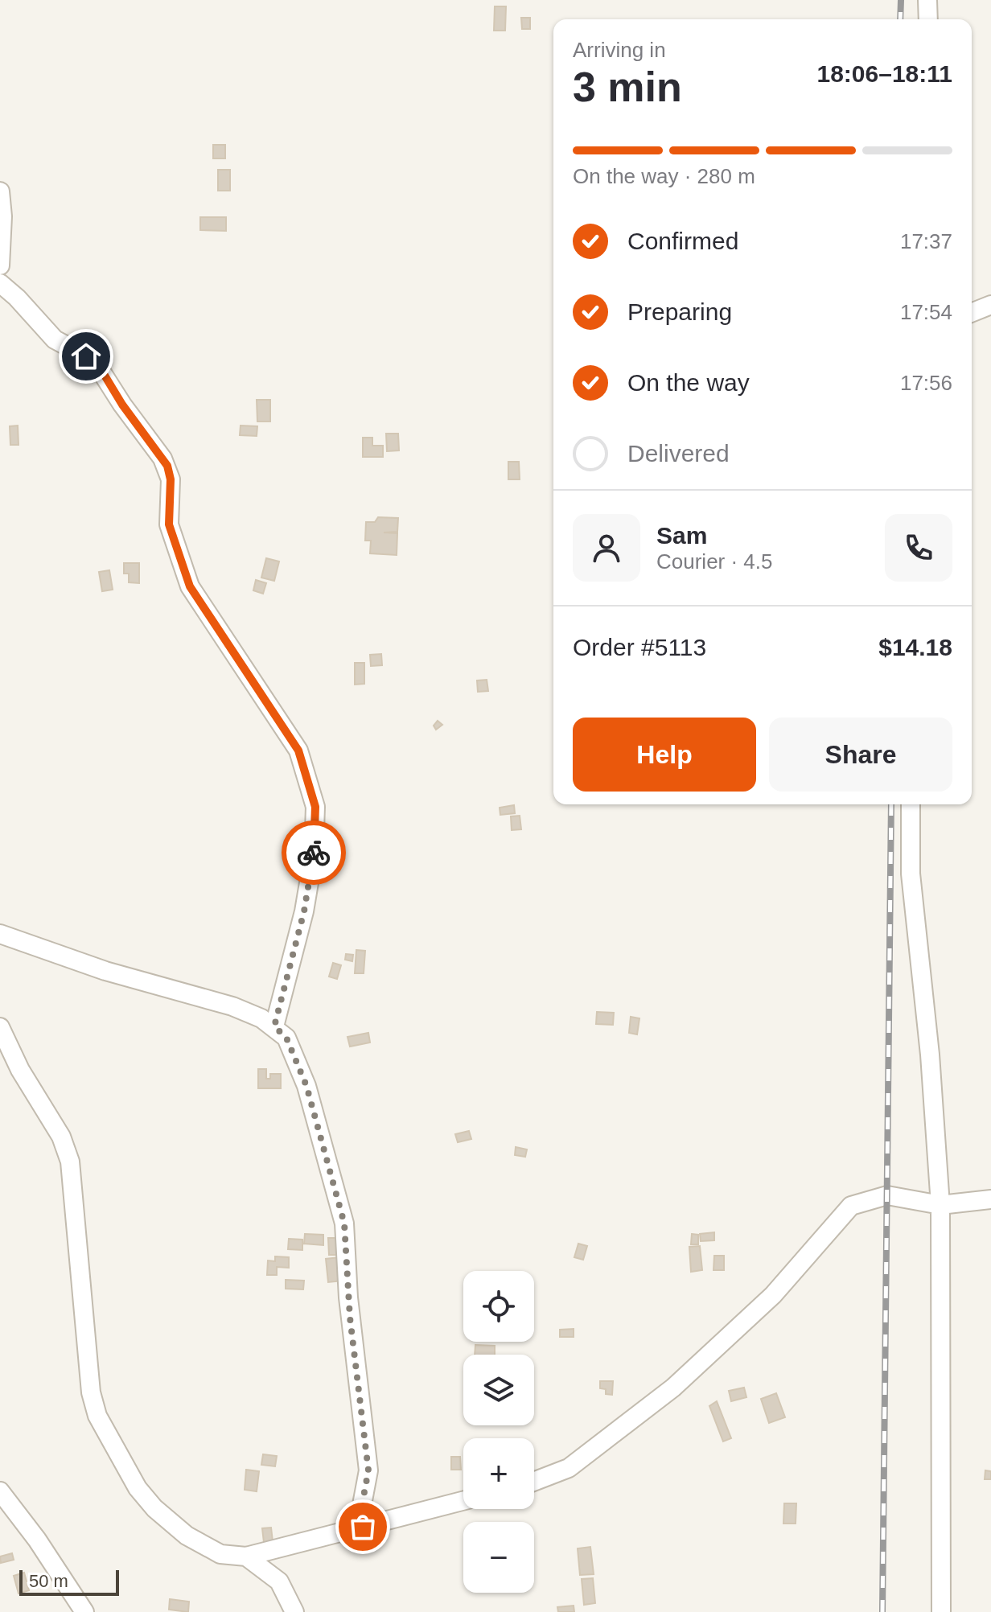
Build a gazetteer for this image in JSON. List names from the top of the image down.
{
  "scale_bar": "50 m",
  "page": {
    "heading": ["3 min", "Arriving in", "18:06–18:11"],
    "panel": [
      "Sam",
      "Courier · 4.5",
      "Order #5113",
      "$14.18"
    ],
    "bar": "On the way · 280 m",
    "list": [
      ["Confirmed", "17:37"],
      ["Preparing", "17:54"],
      ["On the way", "17:56"],
      "Delivered"
    ],
    "buttons": ["Help", "Share"],
    "map_buttons": ["+", "−"],
    "scale": "50 m"
  }
}
